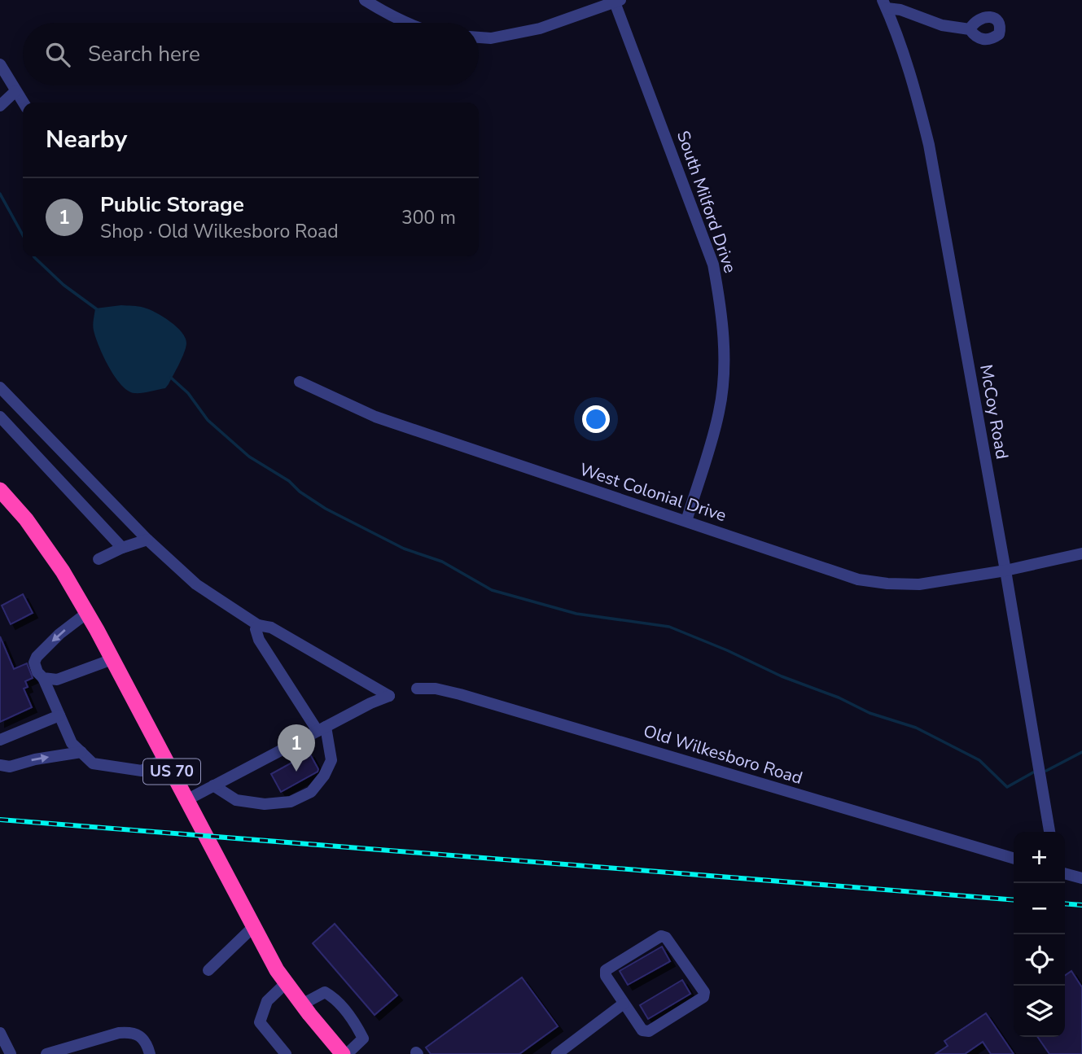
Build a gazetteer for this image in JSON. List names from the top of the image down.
{
  "streets": {
    "highway": ["US 70"],
    "street": [
      "South Milford Drive",
      "McCoy Road",
      "West Colonial Drive",
      "Old Wilkesboro Road"
    ]
  },
  "crossings": [
    ["South Milford Drive", "West Colonial Drive"],
    ["McCoy Road", "West Colonial Drive"]
  ],
  "page": {
    "search": "Search here",
    "heading": "Nearby",
    "list": [
      {
        "mark": "1",
        "name": "Public Storage",
        "note": "Shop · Old Wilkesboro Road",
        "value": "300 m"
      }
    ],
    "pins": "1",
    "map_buttons": ["+", "−"]
  }
}
